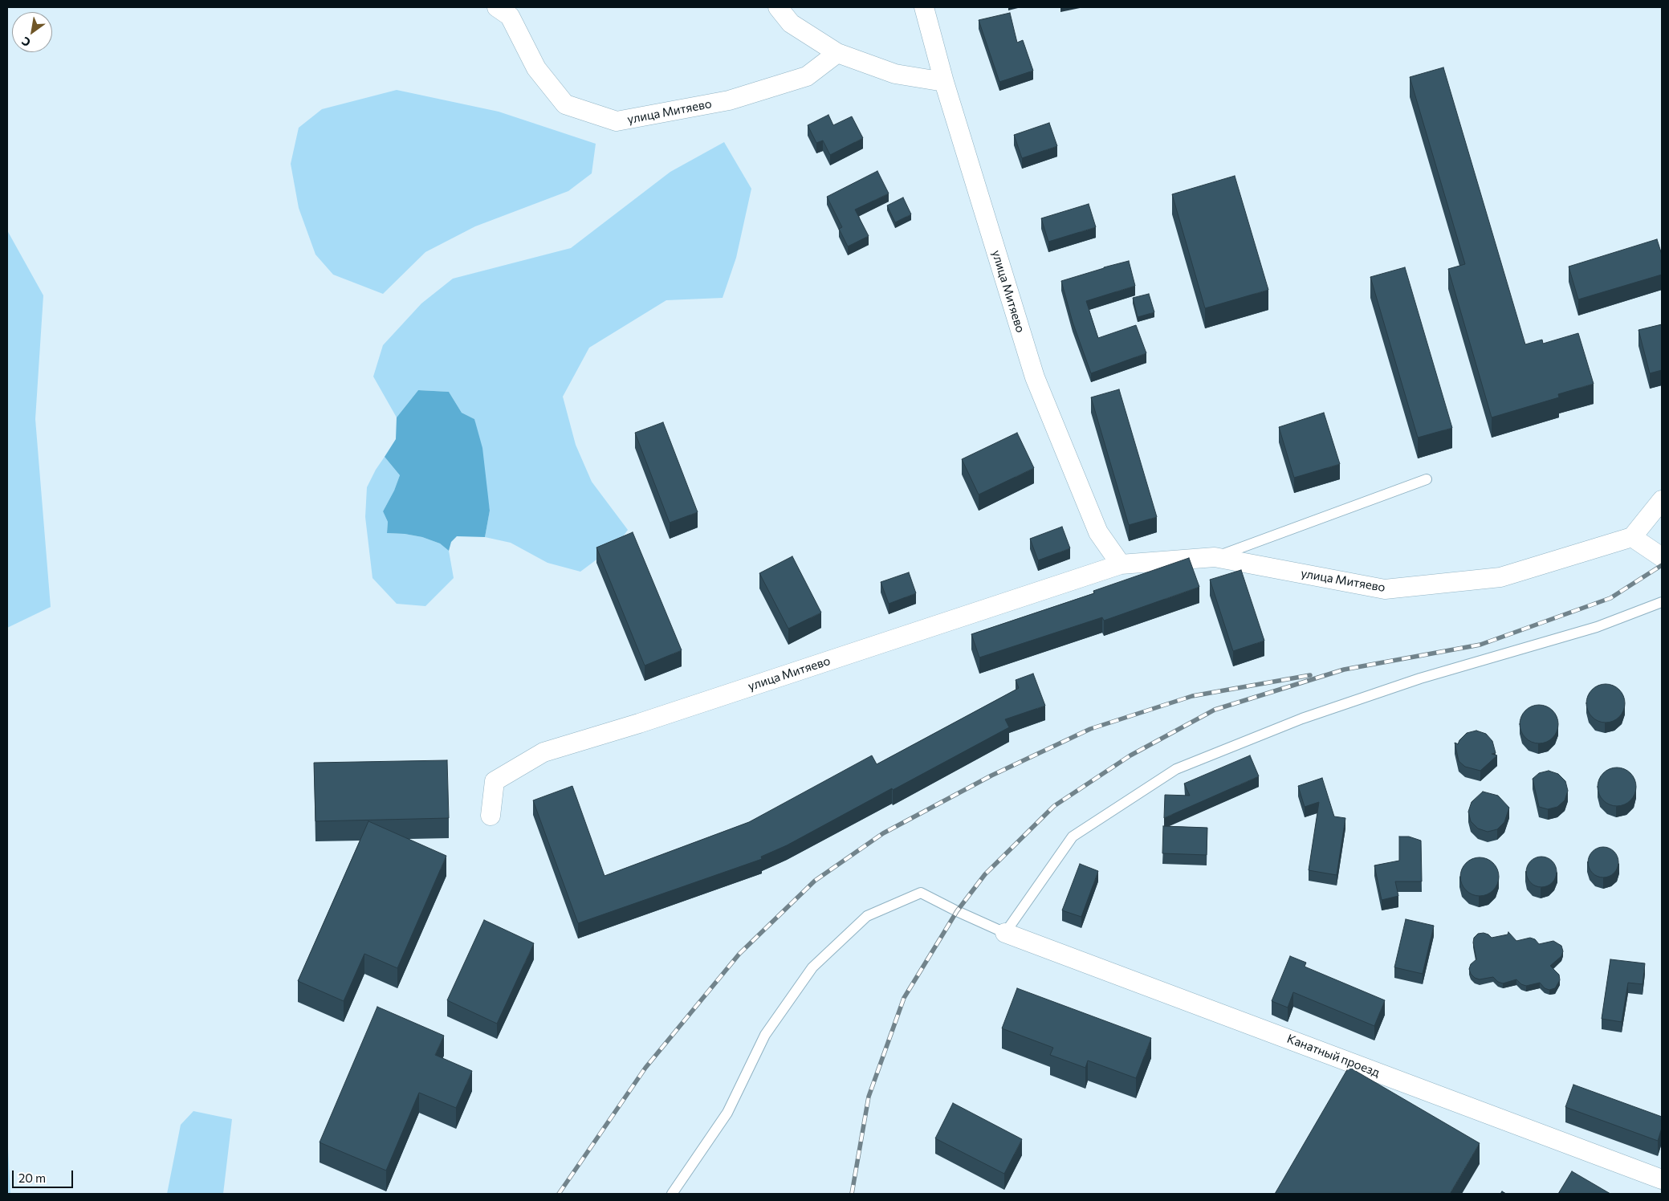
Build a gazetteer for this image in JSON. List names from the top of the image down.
{
  "streets": {
    "street": ["улица Митяево", "Канатный проезд"]
  },
  "scale_bar": "20 m",
  "north": "bottom left"
}
